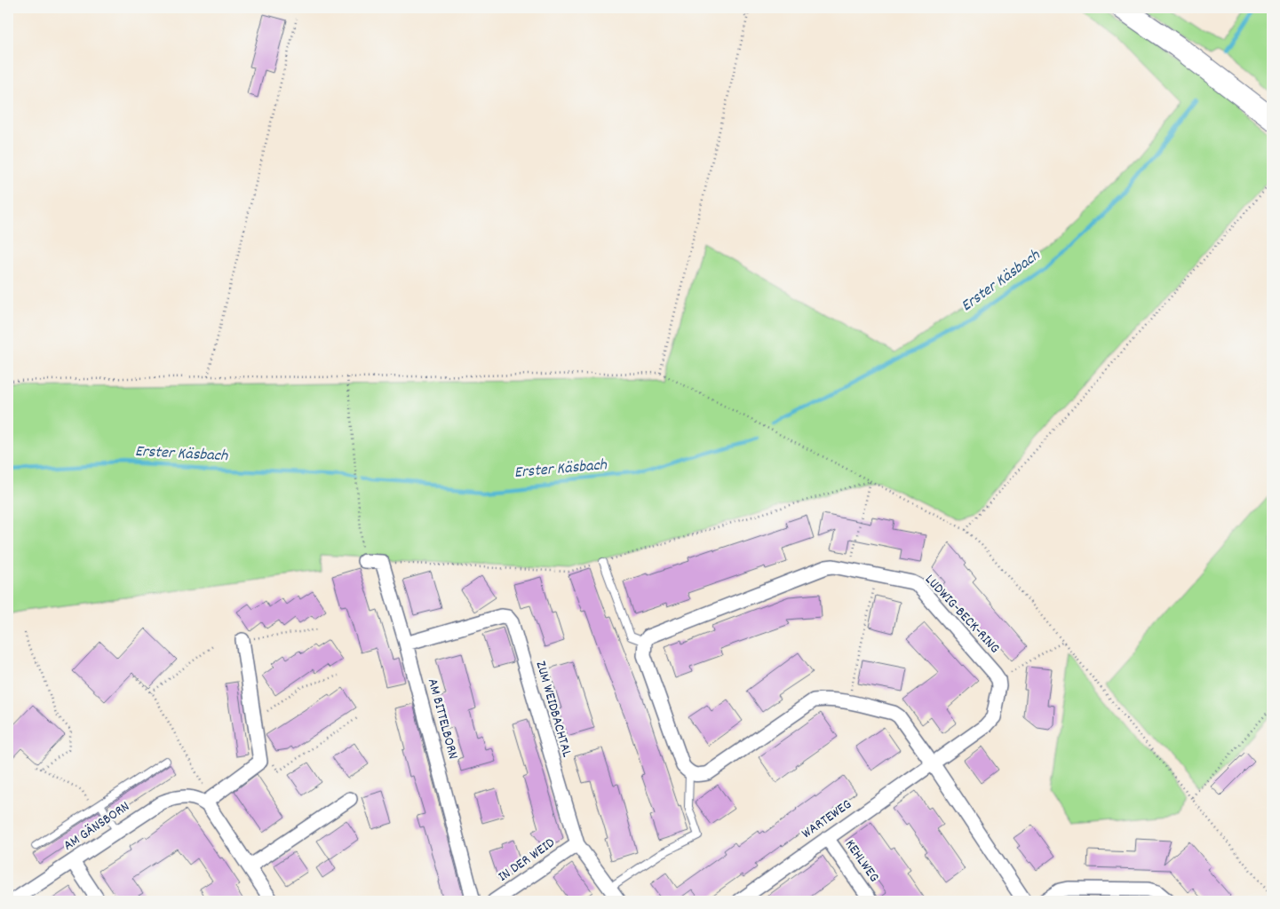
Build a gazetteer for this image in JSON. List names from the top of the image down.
{
  "streets": {
    "street": [
      "LUDWIG-BECK-RING",
      "ZUM WEIDBACHTAL",
      "AM BITTELBORN",
      "WARTEWEG",
      "AM GÄNSBORN",
      "IN DER WEID",
      "KEHLWEG"
    ]
  },
  "crossings": [
    ["ZUM WEIDBACHTAL", "AM BITTELBORN"],
    ["ZUM WEIDBACHTAL", "IN DER WEID"],
    ["WARTEWEG", "KEHLWEG"]
  ],
  "water": ["Erster Käsbach"]
}
